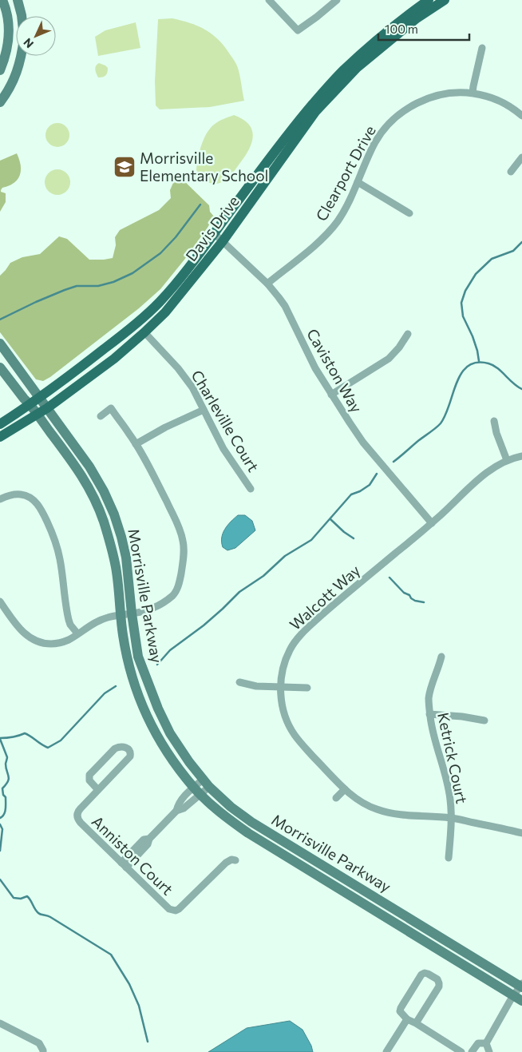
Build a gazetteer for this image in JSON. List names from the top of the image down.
{
  "streets": {
    "main road": ["Davis Drive", "Morrisville Parkway"],
    "street": [
      "Clearport Drive",
      "Caviston Way",
      "Charleville Court",
      "Walcott Way",
      "Ketrick Court",
      "Anniston Court"
    ]
  },
  "crossings": [
    ["Clearport Drive", "Caviston Way"],
    ["Davis Drive", "Caviston Way"],
    ["Davis Drive", "Charleville Court"],
    ["Davis Drive", "Morrisville Parkway"],
    ["Caviston Way", "Walcott Way"],
    ["Walcott Way", "Ketrick Court"]
  ],
  "places": {
    "school or university": ["Morrisville Elementary School"]
  },
  "scale_bar": "100 m",
  "north": "bottom left"
}
